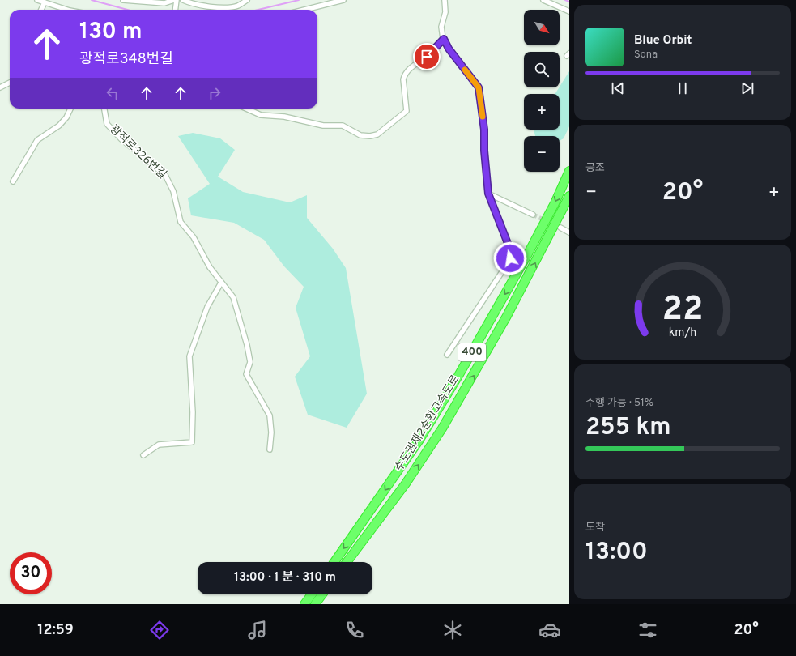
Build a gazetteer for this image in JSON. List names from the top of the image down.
{
  "streets": {
    "highway": ["400", "수도권제2순환고속도로"],
    "street": ["광적로326번길"]
  },
  "north": "bottom right",
  "page": {
    "map_buttons": ["+", "−"],
    "turn": ["130 m", "광적로348번길"],
    "song": ["Blue Orbit", "Sona"],
    "tile": [
      "공조",
      ["주행 가능 · 51%", "255 km"],
      ["도착", "13:00"]
    ],
    "heat": ["−", "20°", "+"],
    "limit": "30",
    "trip": "13:00 · 1 분 · 310 m",
    "tabs": ["12:59", "20°"],
    "gauge": ["22", "km/h"]
  }
}
